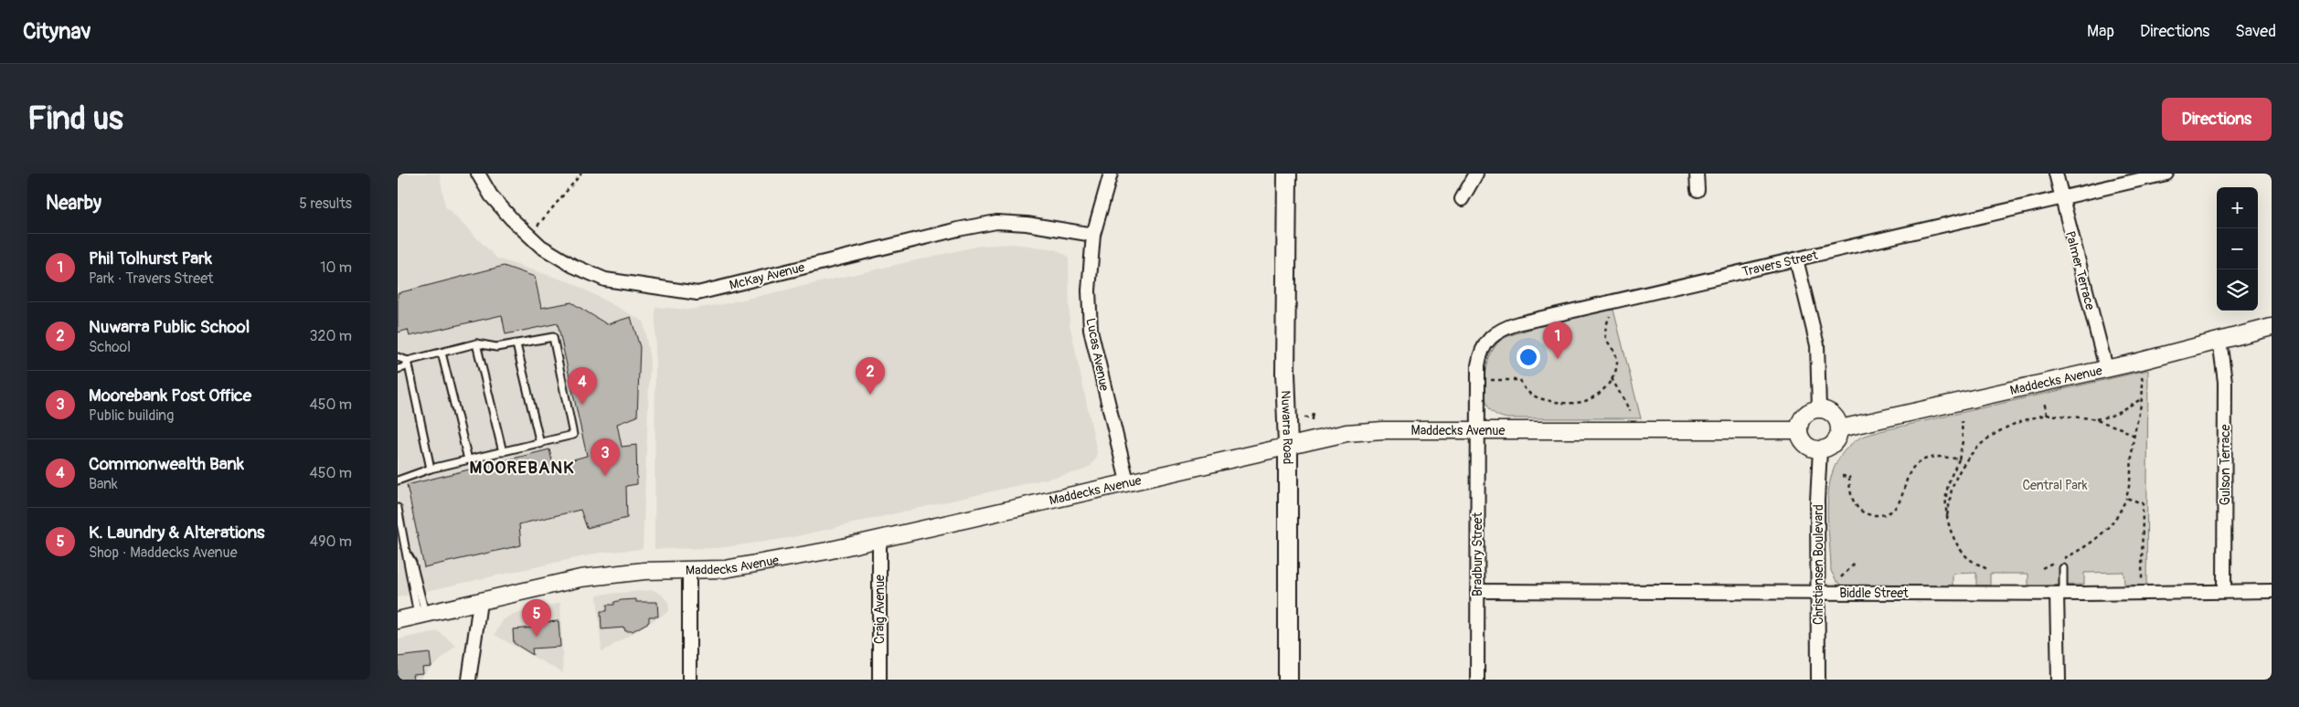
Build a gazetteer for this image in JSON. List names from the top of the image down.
{
  "streets": {
    "main road": ["Nuwarra Road"],
    "street": [
      "Travers Street",
      "Palmer Terrace",
      "McKay Avenue",
      "Lucas Avenue",
      "Maddecks Avenue",
      "Gulson Terrace",
      "Bradbury Street",
      "Christiansen Boulevard",
      "Biddle Street",
      "Craig Avenue"
    ]
  },
  "crossings": [
    ["Travers Street", "Palmer Terrace"],
    ["Travers Street", "Maddecks Avenue"],
    ["Travers Street", "Bradbury Street"],
    ["Palmer Terrace", "Maddecks Avenue"],
    ["McKay Avenue", "Lucas Avenue"],
    ["Lucas Avenue", "Maddecks Avenue"],
    ["Maddecks Avenue", "Nuwarra Road"],
    ["Maddecks Avenue", "Gulson Terrace"],
    ["Maddecks Avenue", "Bradbury Street"],
    ["Maddecks Avenue", "Christiansen Boulevard"],
    ["Maddecks Avenue", "Craig Avenue"],
    ["Gulson Terrace", "Biddle Street"],
    ["Bradbury Street", "Biddle Street"],
    ["Christiansen Boulevard", "Biddle Street"]
  ],
  "districts": ["MOOREBANK"],
  "parks": ["Central Park"],
  "page": {
    "header": "Citynav",
    "nav": ["Map", "Directions", "Saved"],
    "buttons": "Directions",
    "title": "Find us",
    "heading": ["Nearby", "5 results"],
    "map_buttons": ["+", "−"],
    "list": [
      {
        "mark": "1",
        "name": "Phil Tolhurst Park",
        "note": "Park · Travers Street",
        "value": "10 m"
      },
      {
        "mark": "2",
        "name": "Nuwarra Public School",
        "note": "School",
        "value": "320 m"
      },
      {
        "mark": "3",
        "name": "Moorebank Post Office",
        "note": "Public building",
        "value": "450 m"
      },
      {
        "mark": "4",
        "name": "Commonwealth Bank",
        "note": "Bank",
        "value": "450 m"
      },
      {
        "mark": "5",
        "name": "K. Laundry & Alterations",
        "note": "Shop · Maddecks Avenue",
        "value": "490 m"
      }
    ],
    "pins": [
      "1",
      "2",
      "4",
      "3",
      "5"
    ]
  }
}
